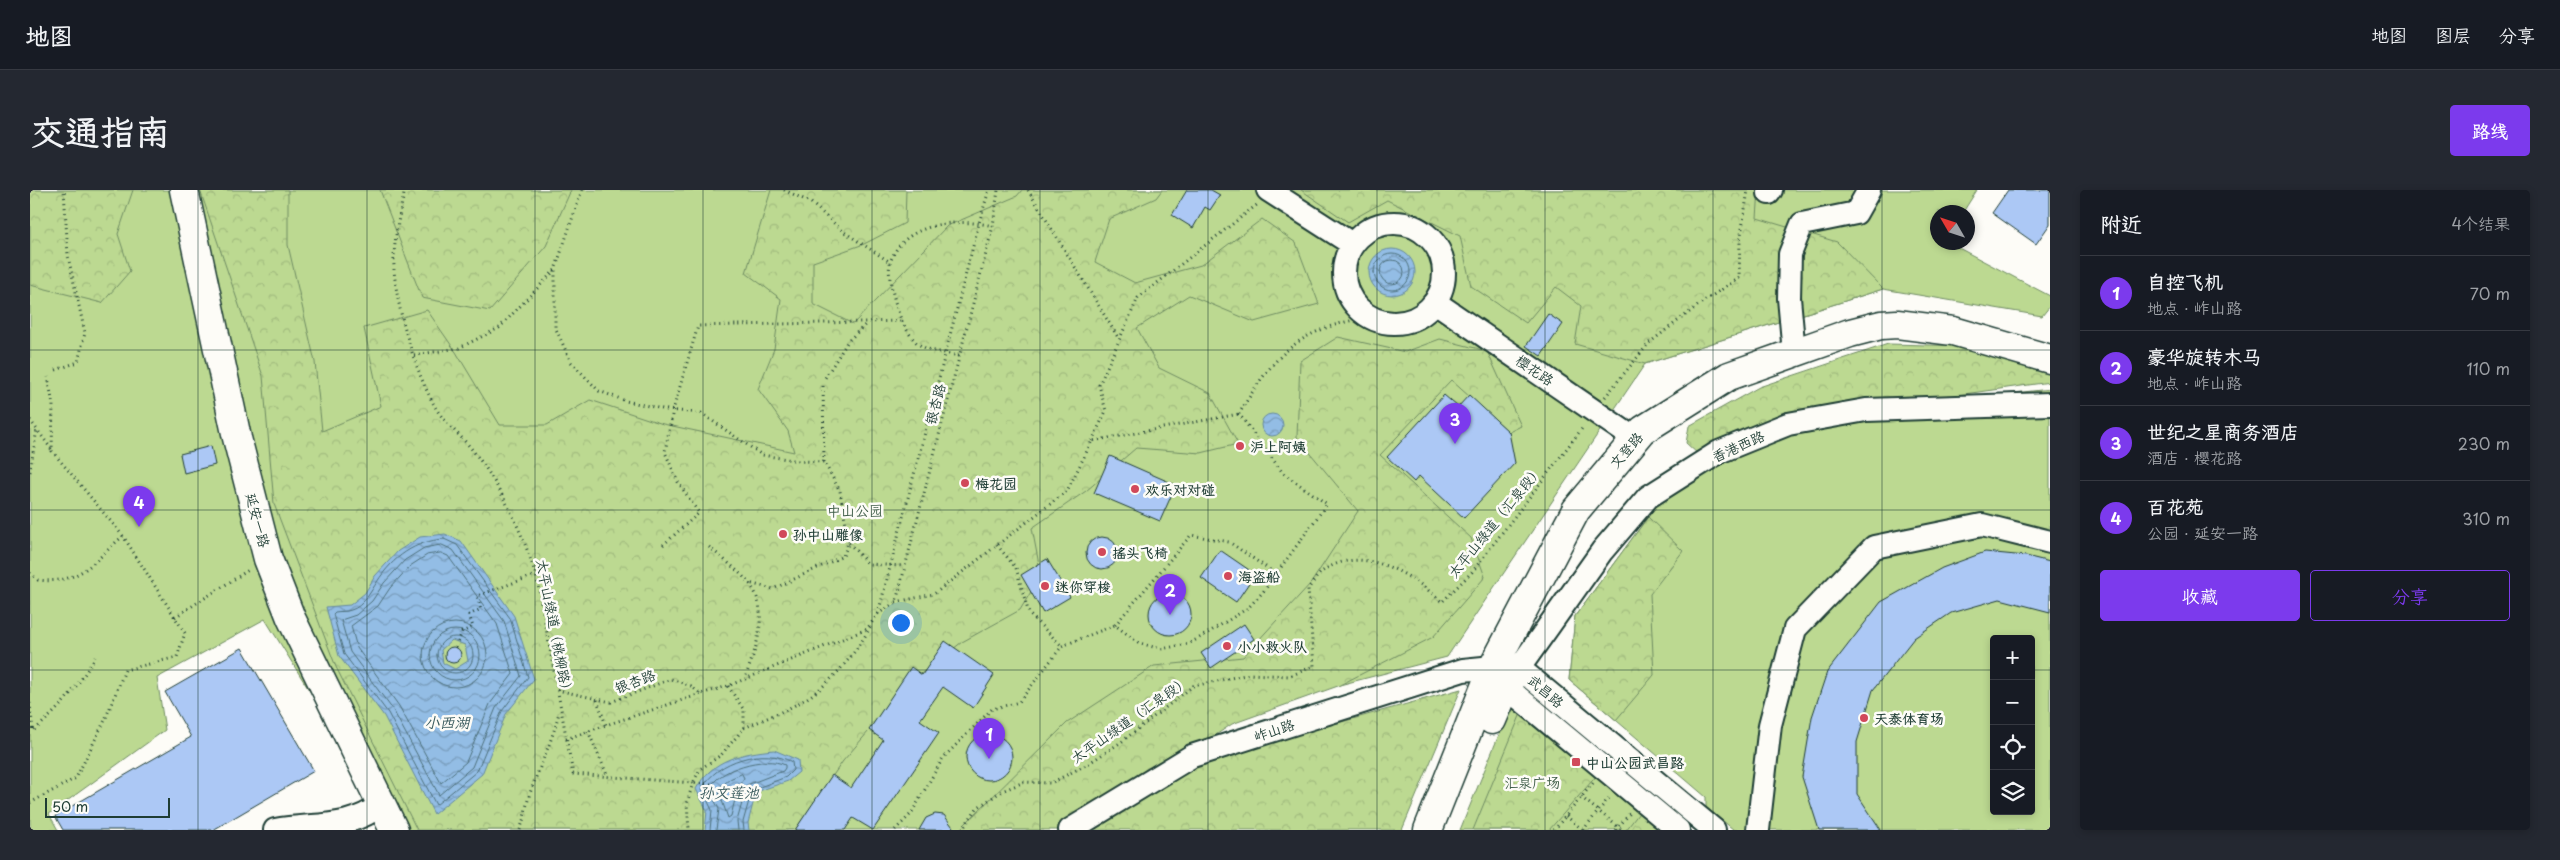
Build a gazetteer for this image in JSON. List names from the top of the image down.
{
  "streets": {
    "main road": ["文登路", "延安一路"],
    "street": [
      "樱花路",
      "香港西路",
      "武昌路",
      "岞山路"
    ],
    "path": ["银杏路", "太平山绿道（汇泉段）", "太平山绿道（桃柳路）"]
  },
  "crossings": [
    ["樱花路", "文登路"],
    ["樱花路", "太平山绿道（汇泉段）"],
    ["银杏路", "太平山绿道（桃柳路）"],
    ["香港西路", "文登路"],
    ["香港西路", "武昌路"],
    ["香港西路", "岞山路"],
    ["文登路", "武昌路"],
    ["文登路", "岞山路"],
    ["武昌路", "岞山路"]
  ],
  "water": ["小西湖", "孙文莲池"],
  "parks": ["中山公园", "汇泉广场"],
  "places": {
    "other": [
      "沪上阿姨",
      "梅花园",
      "欢乐对对碰",
      "孙中山雕像",
      "摇头飞椅",
      "海盗船",
      "迷你穿梭",
      "小小救火队",
      "天泰体育场"
    ],
    "transit": ["中山公园武昌路"]
  },
  "scale_bar": "50 m",
  "north": "top left",
  "page": {
    "header": "地图",
    "nav": ["地图", "图层", "分享"],
    "title": "交通指南",
    "buttons": [
      "路线",
      ["收藏", "分享"]
    ],
    "heading": ["附近", "4个结果"],
    "list": [
      {
        "mark": "1",
        "name": "自控飞机",
        "note": "地点 · 岞山路",
        "value": "70 m"
      },
      {
        "mark": "2",
        "name": "豪华旋转木马",
        "note": "地点 · 岞山路",
        "value": "110 m"
      },
      {
        "mark": "3",
        "name": "世纪之星商务酒店",
        "note": "酒店 · 樱花路",
        "value": "230 m"
      },
      {
        "mark": "4",
        "name": "百花苑",
        "note": "公园 · 延安一路",
        "value": "310 m"
      }
    ],
    "pins": [
      "3",
      "4",
      "2",
      "1"
    ],
    "map_buttons": ["+", "−"],
    "scale": "50 m"
  }
}
